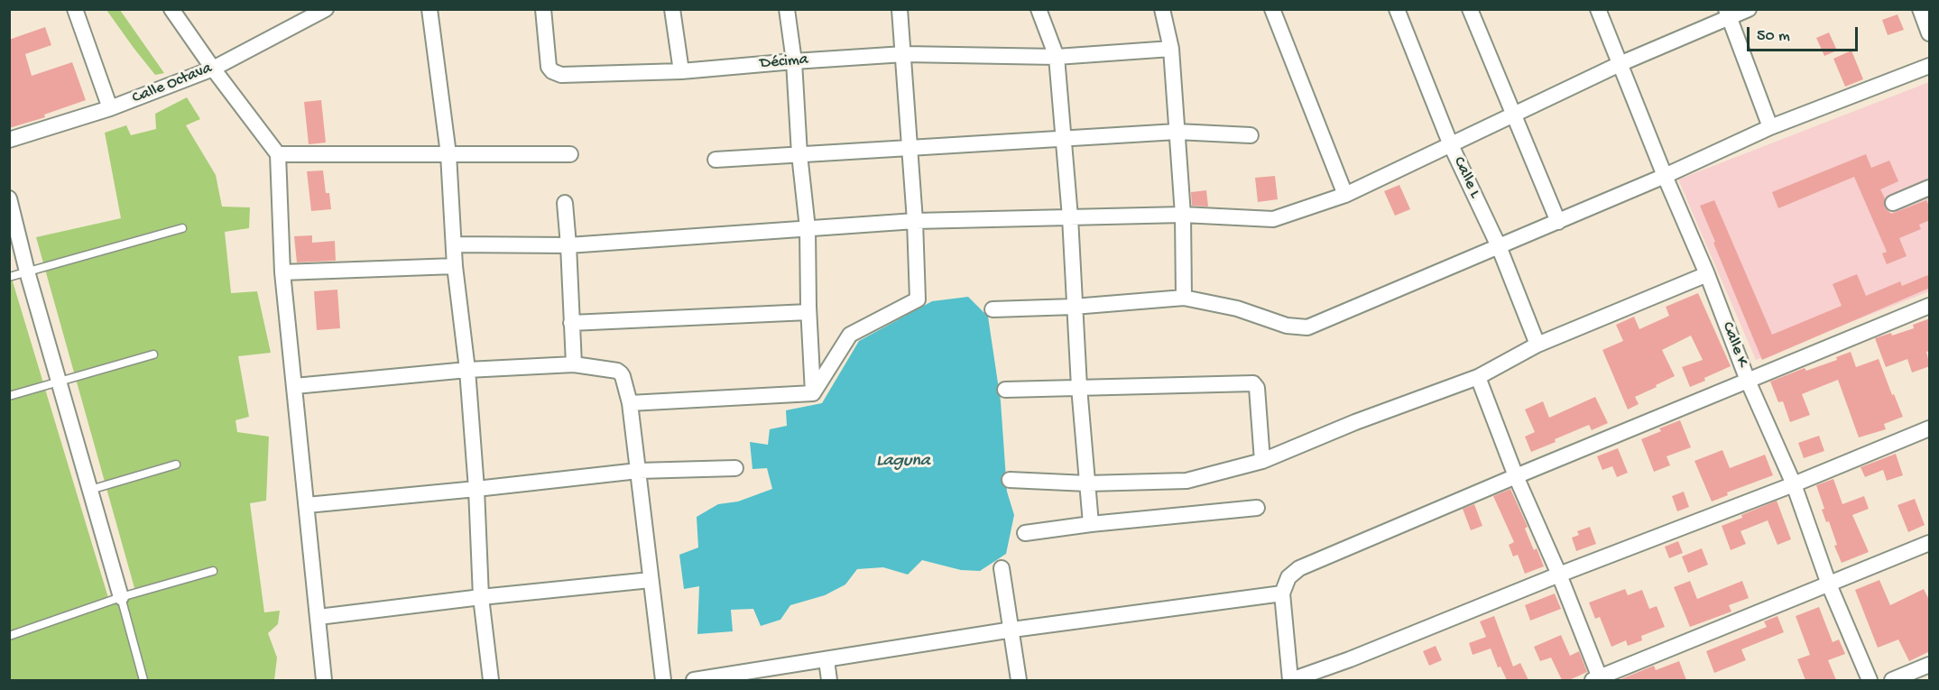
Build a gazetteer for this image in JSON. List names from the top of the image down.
{
  "streets": {
    "street": [
      "Décima",
      "Calle Octava",
      "Calle L",
      "Calle K"
    ]
  },
  "water": ["Laguna"],
  "scale_bar": "50 m"
}
